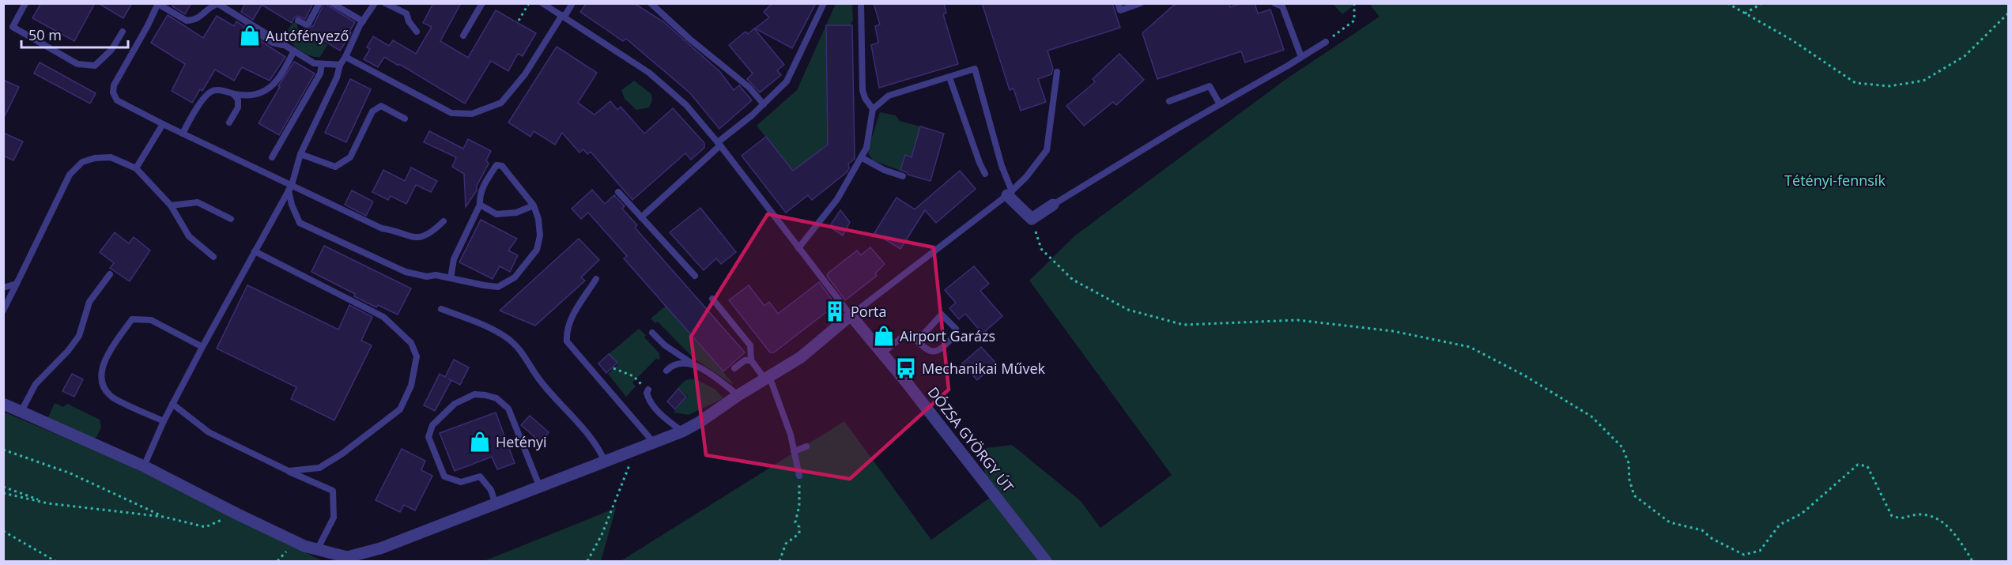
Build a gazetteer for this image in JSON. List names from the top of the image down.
{
  "streets": {
    "street": ["DÓZSA GYÖRGY ÚT"]
  },
  "parks": ["Tétényi-fennsík"],
  "places": {
    "shop": ["Autófényező", "Airport Garázs", "Hetényi"],
    "building": ["Porta"],
    "bus stop": ["Mechanikai Művek"]
  },
  "scale_bar": "50 m"
}
